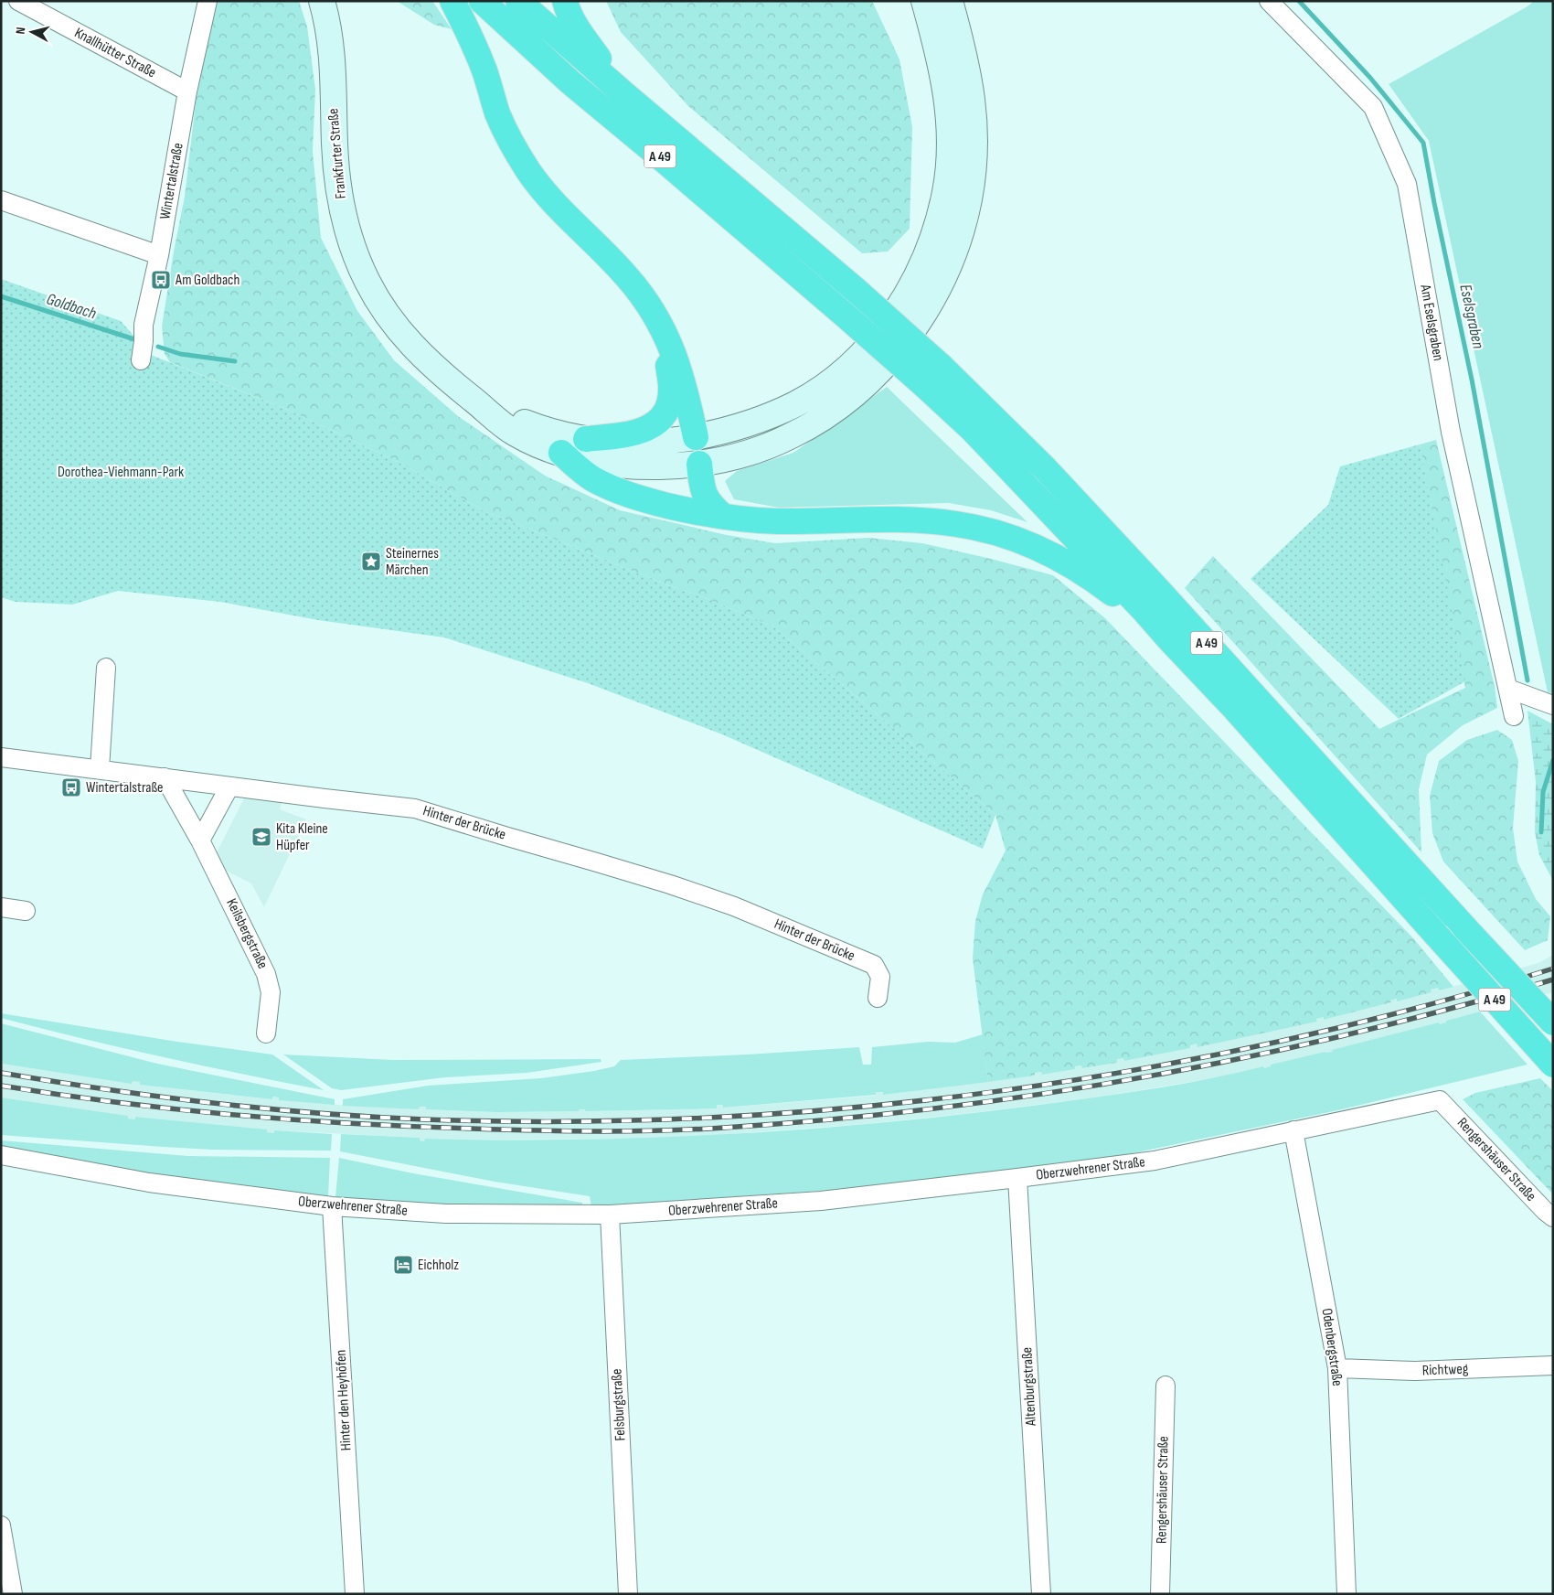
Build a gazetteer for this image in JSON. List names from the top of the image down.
{
  "streets": {
    "highway": ["A 49"],
    "main road": ["Frankfurter Straße"],
    "street": [
      "Knallhütter Straße",
      "Wintertalstraße",
      "Am Eselsgraben",
      "Hinter der Brücke",
      "Keilsbergstraße",
      "Rengershäuser Straße",
      "Oberzwehrener Straße",
      "Odenbergstraße",
      "Richtweg",
      "Altenburgstraße",
      "Hinter den Heyhöfen",
      "Felsburgstraße"
    ]
  },
  "crossings": [
    ["Knallhütter Straße", "Wintertalstraße"],
    ["Hinter der Brücke", "Keilsbergstraße"],
    ["Rengershäuser Straße", "Oberzwehrener Straße"],
    ["Oberzwehrener Straße", "Odenbergstraße"],
    ["Oberzwehrener Straße", "Altenburgstraße"],
    ["Oberzwehrener Straße", "Hinter den Heyhöfen"],
    ["Oberzwehrener Straße", "Felsburgstraße"],
    ["Odenbergstraße", "Richtweg"]
  ],
  "water": ["Goldbach", "Eselsgraben"],
  "parks": ["Dorothea-Viehmann-Park"],
  "places": {
    "bus stop": ["Am Goldbach", "Wintertalstraße"],
    "place": ["Steinernes Märchen"],
    "school or university": ["Kita Kleine Hüpfer"],
    "hotel": ["Eichholz"]
  },
  "north": "left"
}
